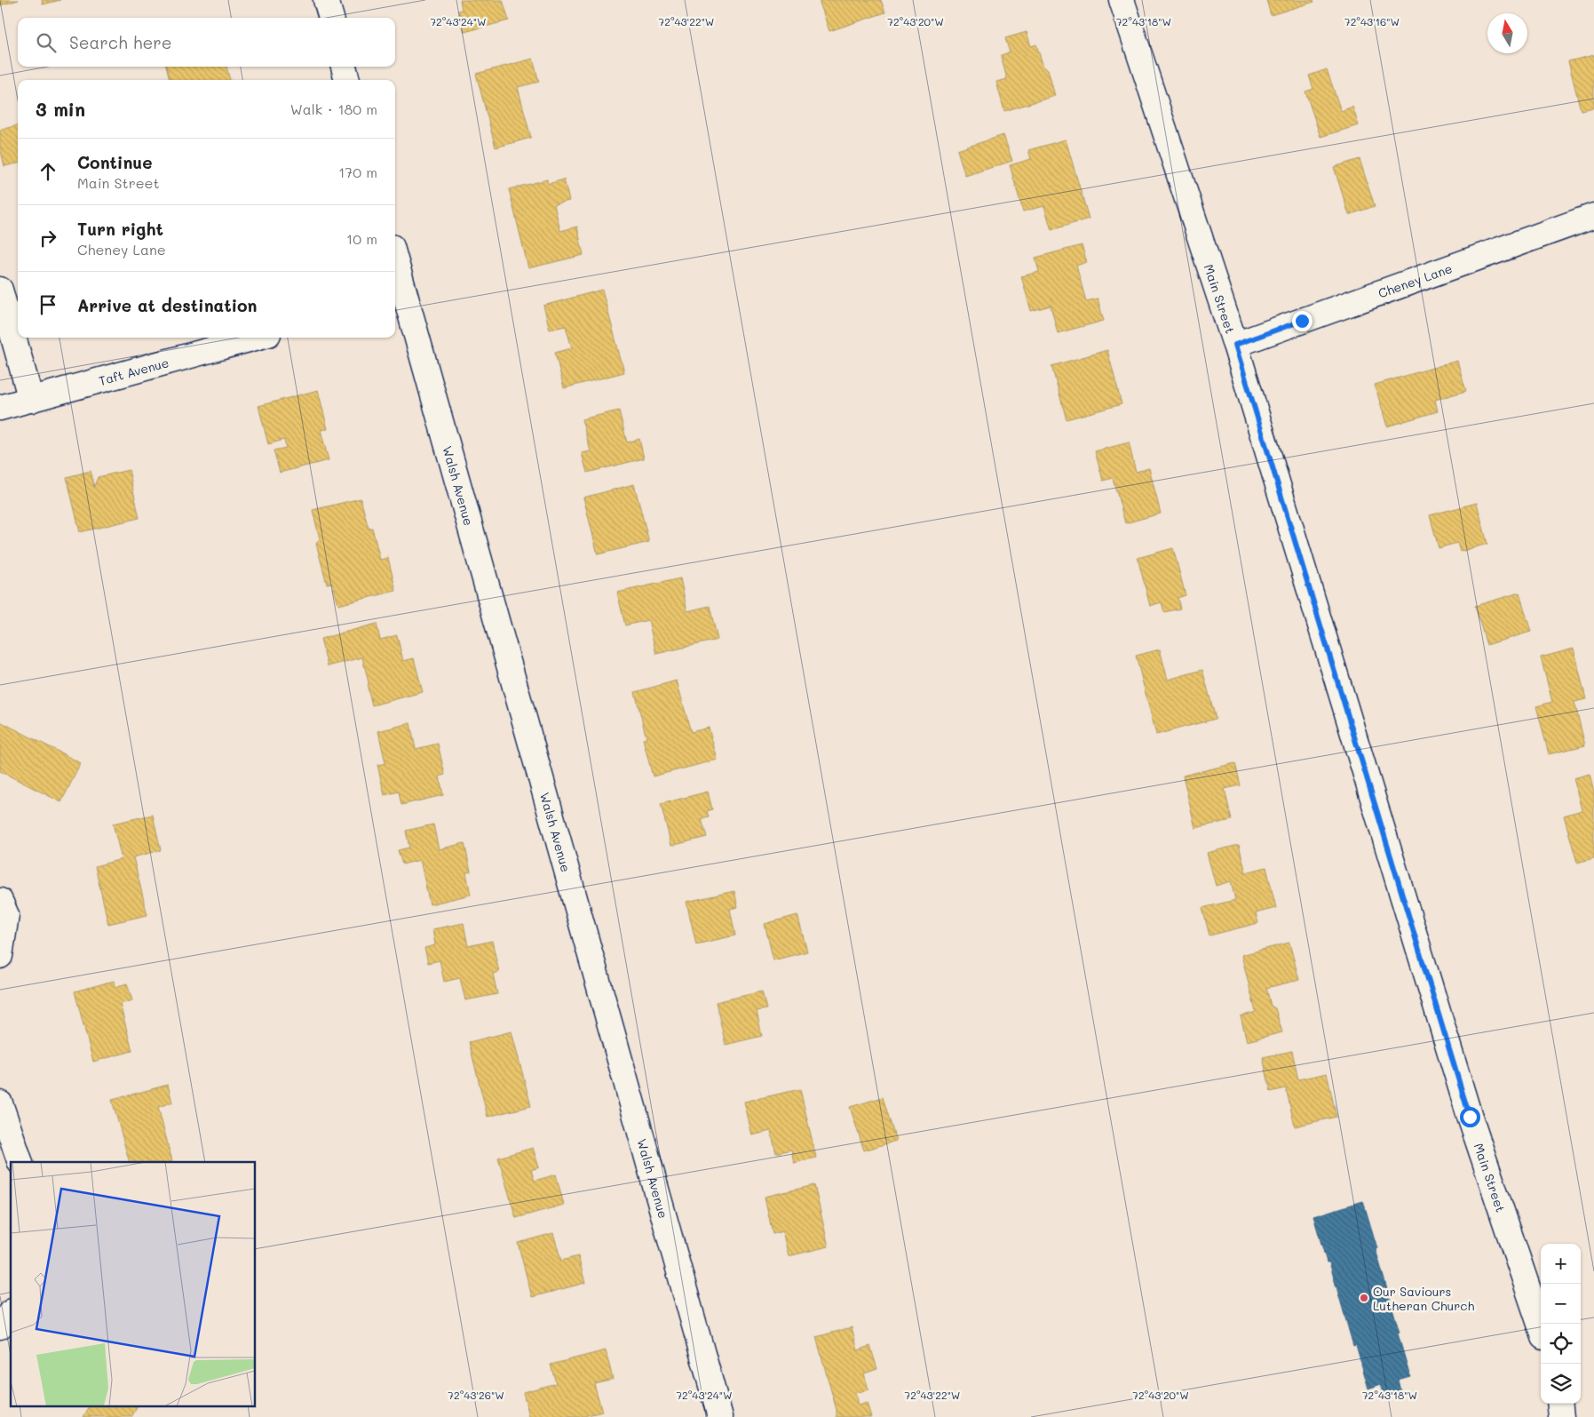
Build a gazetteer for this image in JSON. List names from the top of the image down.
{
  "streets": {
    "street": [
      "Cheney Lane",
      "Main Street",
      "Taft Avenue",
      "Walsh Avenue"
    ]
  },
  "crossings": [
    ["Cheney Lane", "Main Street"]
  ],
  "places": ["Our Saviours Lutheran Church"],
  "north": "top",
  "page": {
    "search": "Search here",
    "heading": ["3 min", "Walk · 180 m"],
    "list": [
      ["Continue", "Main Street", "170 m"],
      ["Turn right", "Cheney Lane", "10 m"],
      "Arrive at destination"
    ],
    "map_buttons": ["+", "−"]
  },
  "coordinates": [
    "72°43'24\"W",
    "72°43'22\"W",
    "72°43'20\"W",
    "72°43'18\"W",
    "72°43'16\"W",
    "72°43'26\"W"
  ]
}
